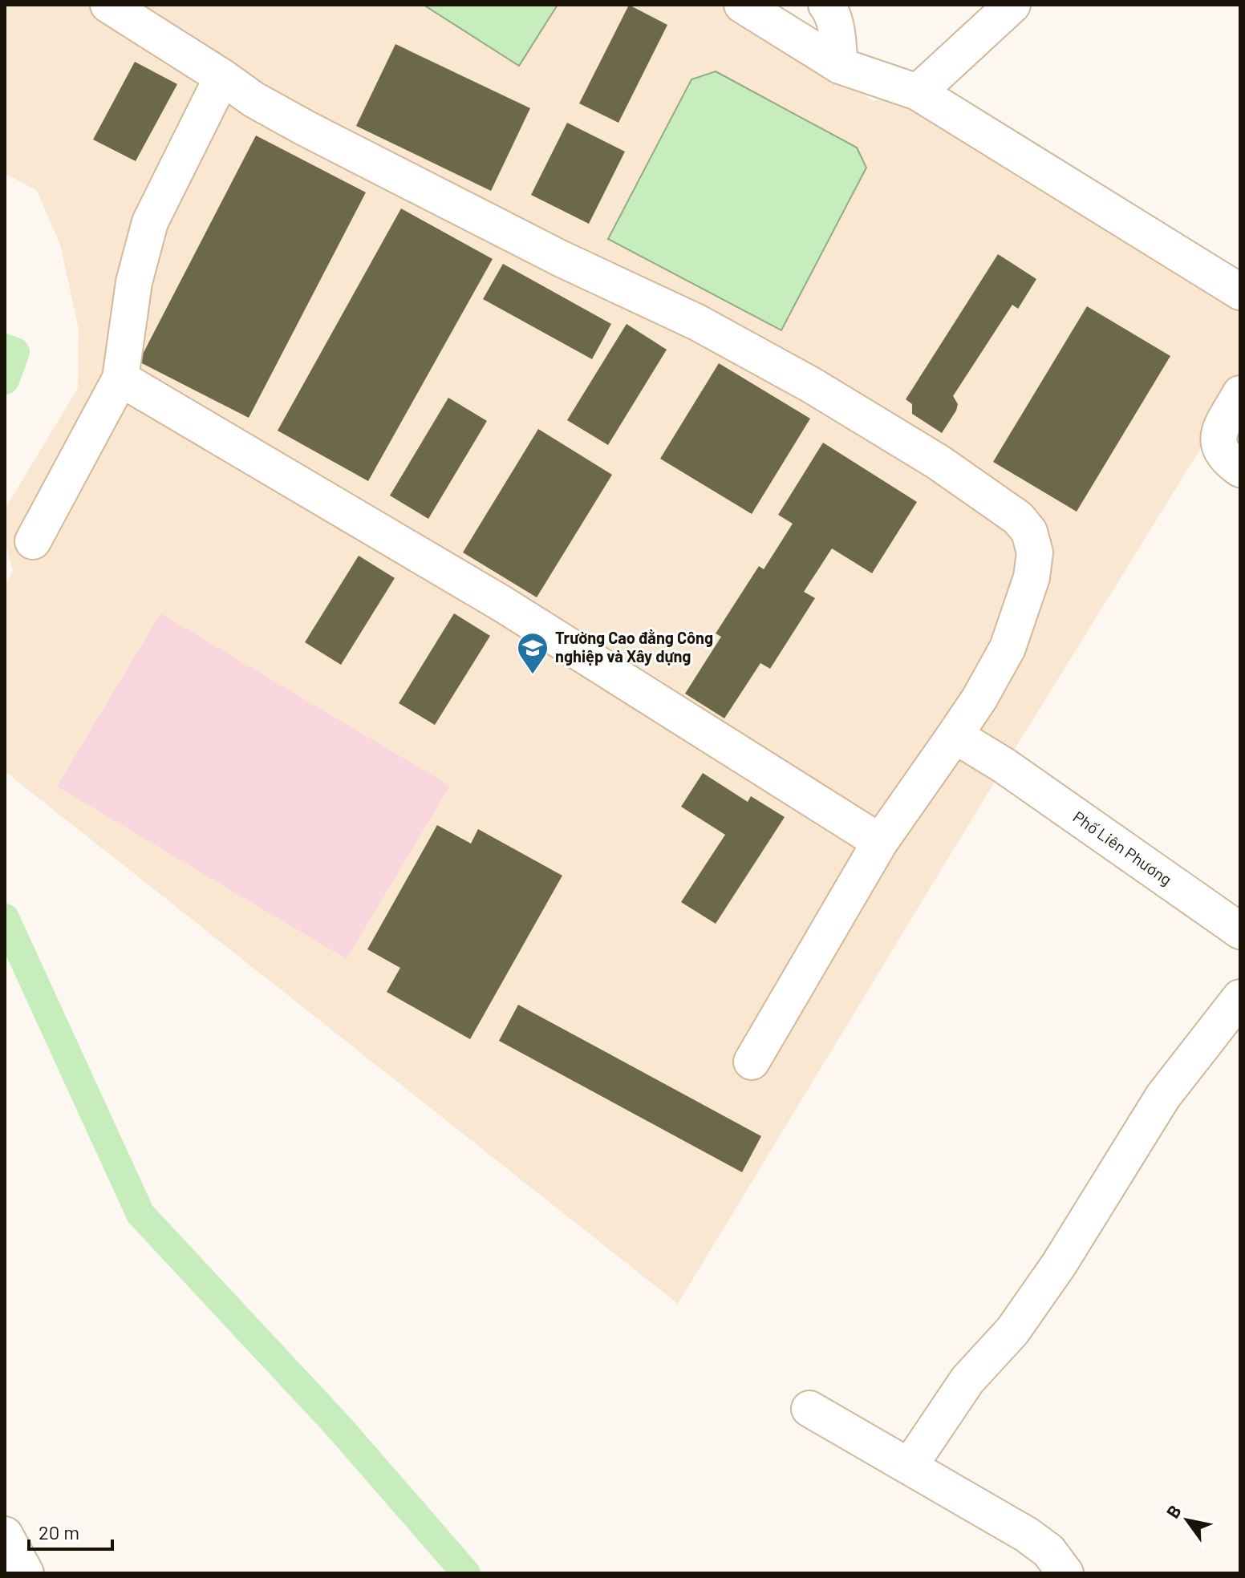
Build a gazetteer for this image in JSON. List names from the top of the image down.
{
  "streets": {
    "street": ["Phố Liên Phương"]
  },
  "places": {
    "school or university": ["Trường Cao đằng Công nghiệp và Xây dựng"]
  },
  "scale_bar": "20 m",
  "north": "top left"
}
